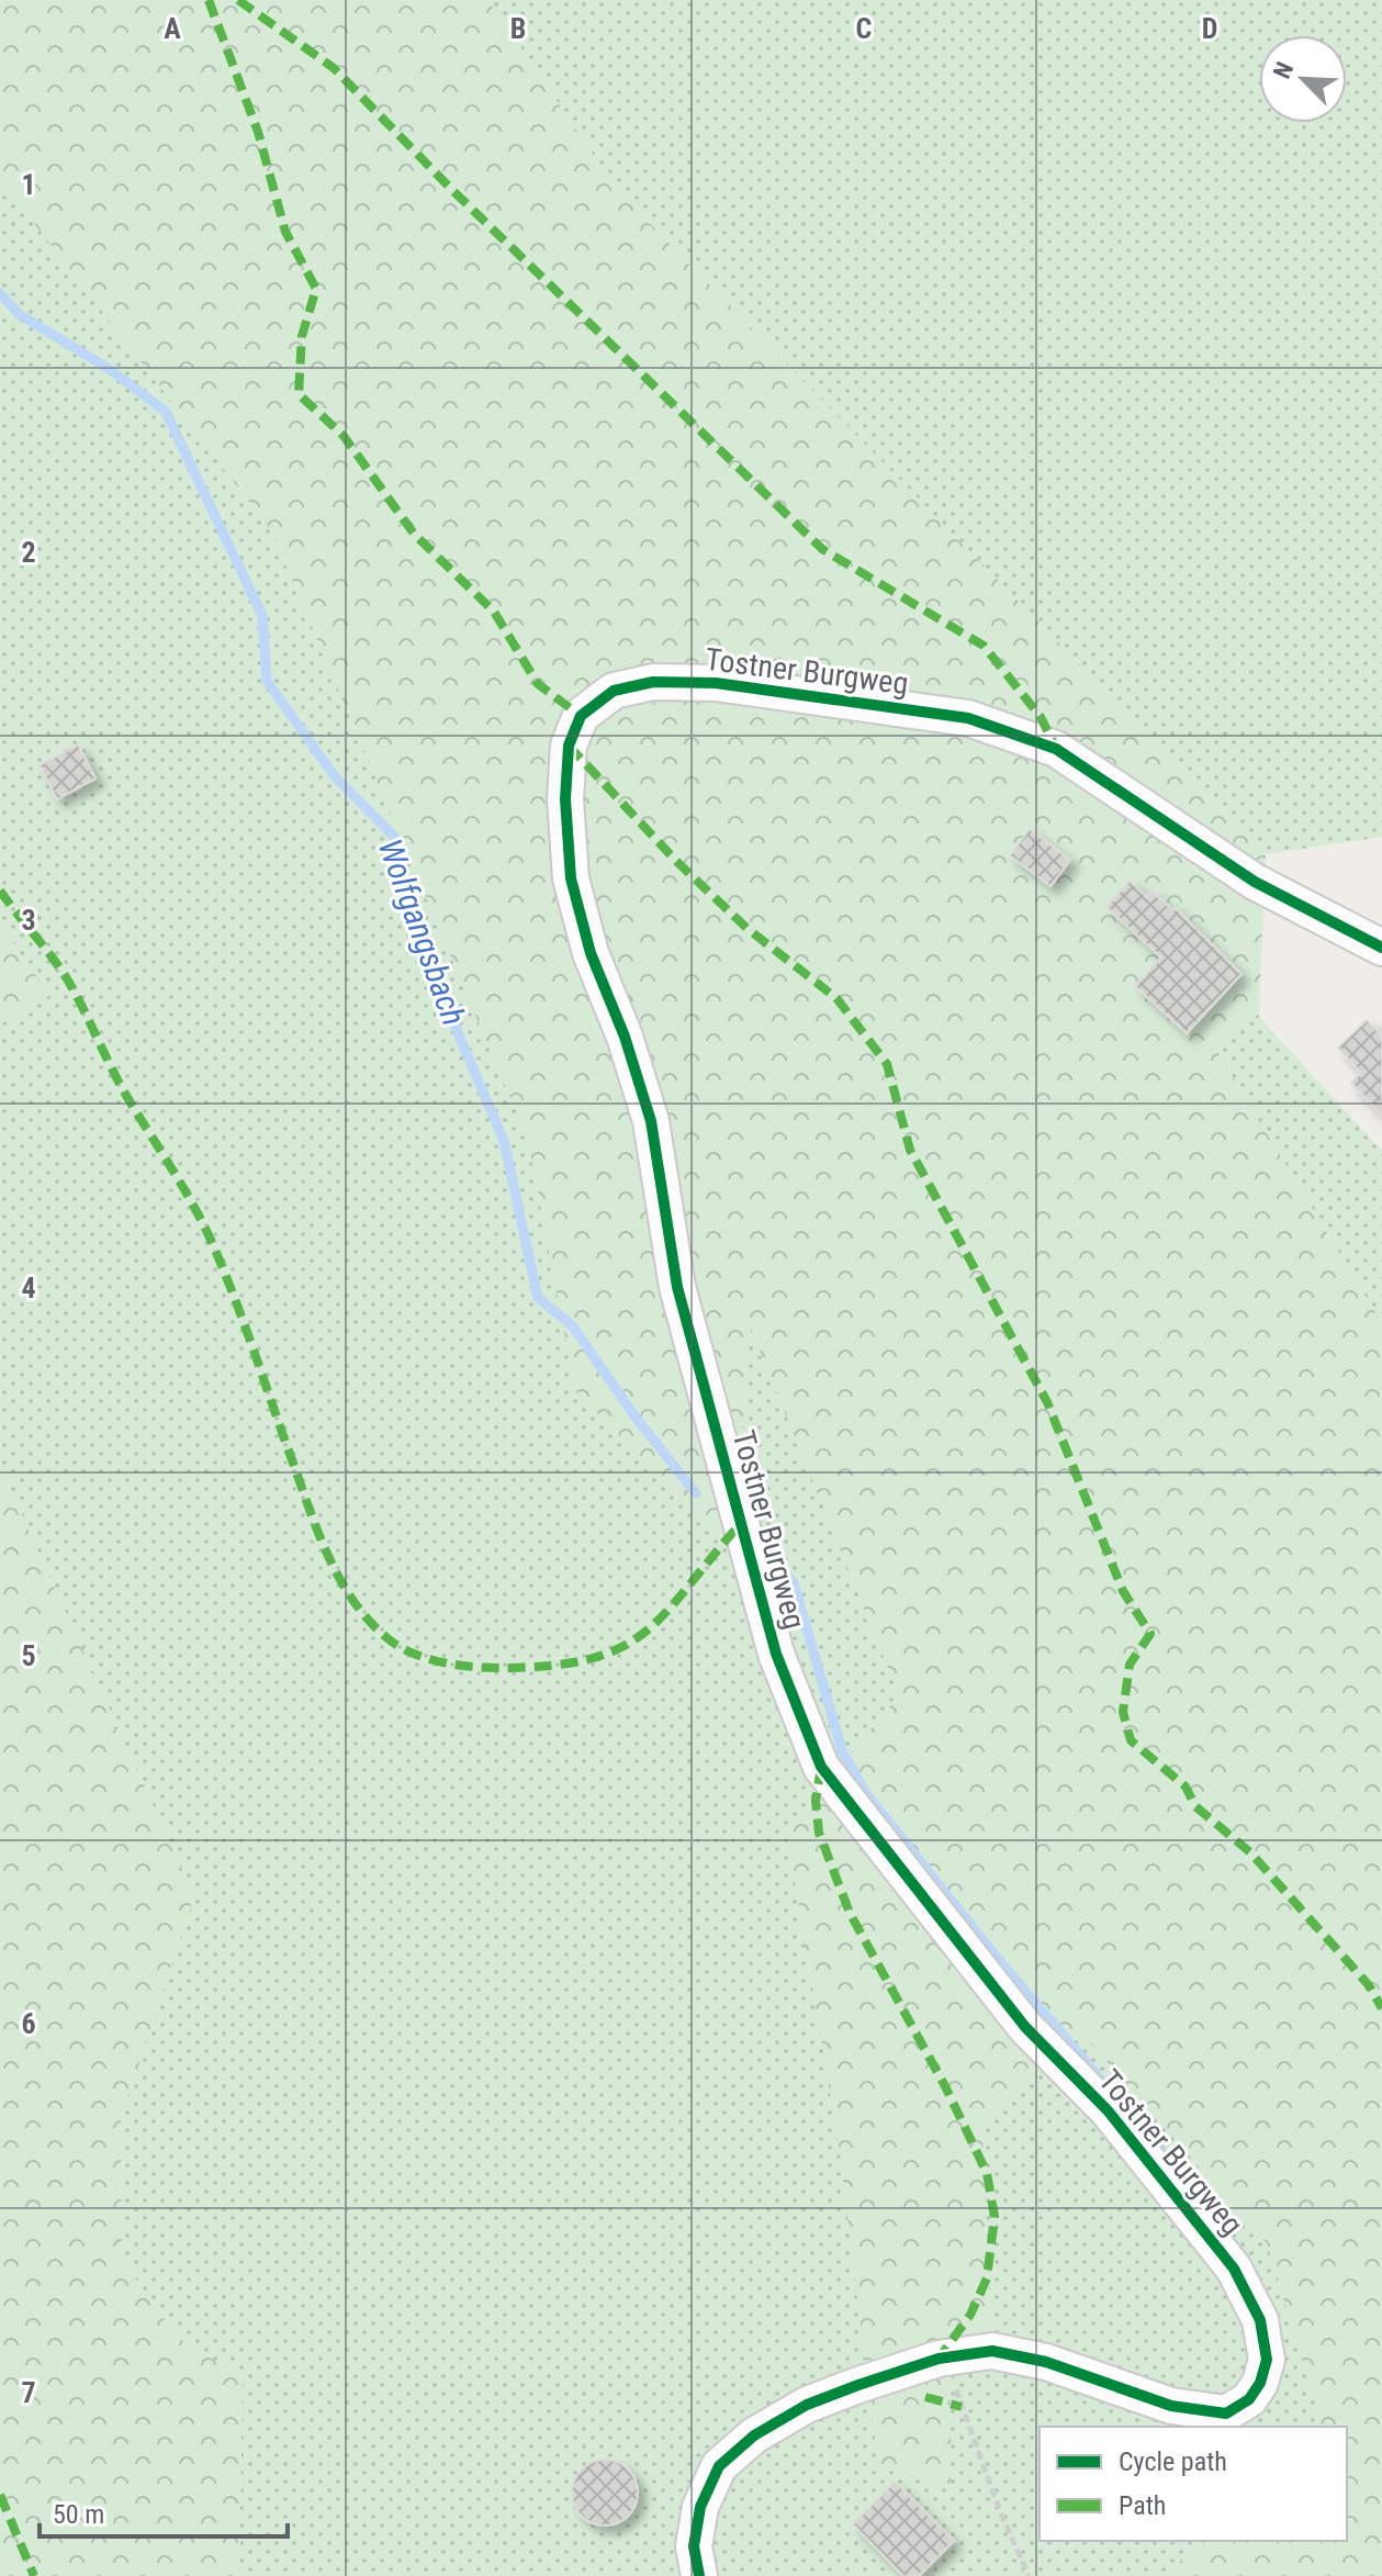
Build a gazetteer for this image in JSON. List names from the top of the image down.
{
  "streets": {
    "street": ["Tostner Burgweg"]
  },
  "water": ["Wolfgangsbach"],
  "legend": ["Cycle path", "Path"],
  "scale_bar": "50 m",
  "north": "top left",
  "grid": {
    "columns": [
      "A",
      "B",
      "C",
      "D"
    ],
    "rows": [
      "1",
      "2",
      "3",
      "4",
      "5",
      "6",
      "7"
    ]
  }
}
